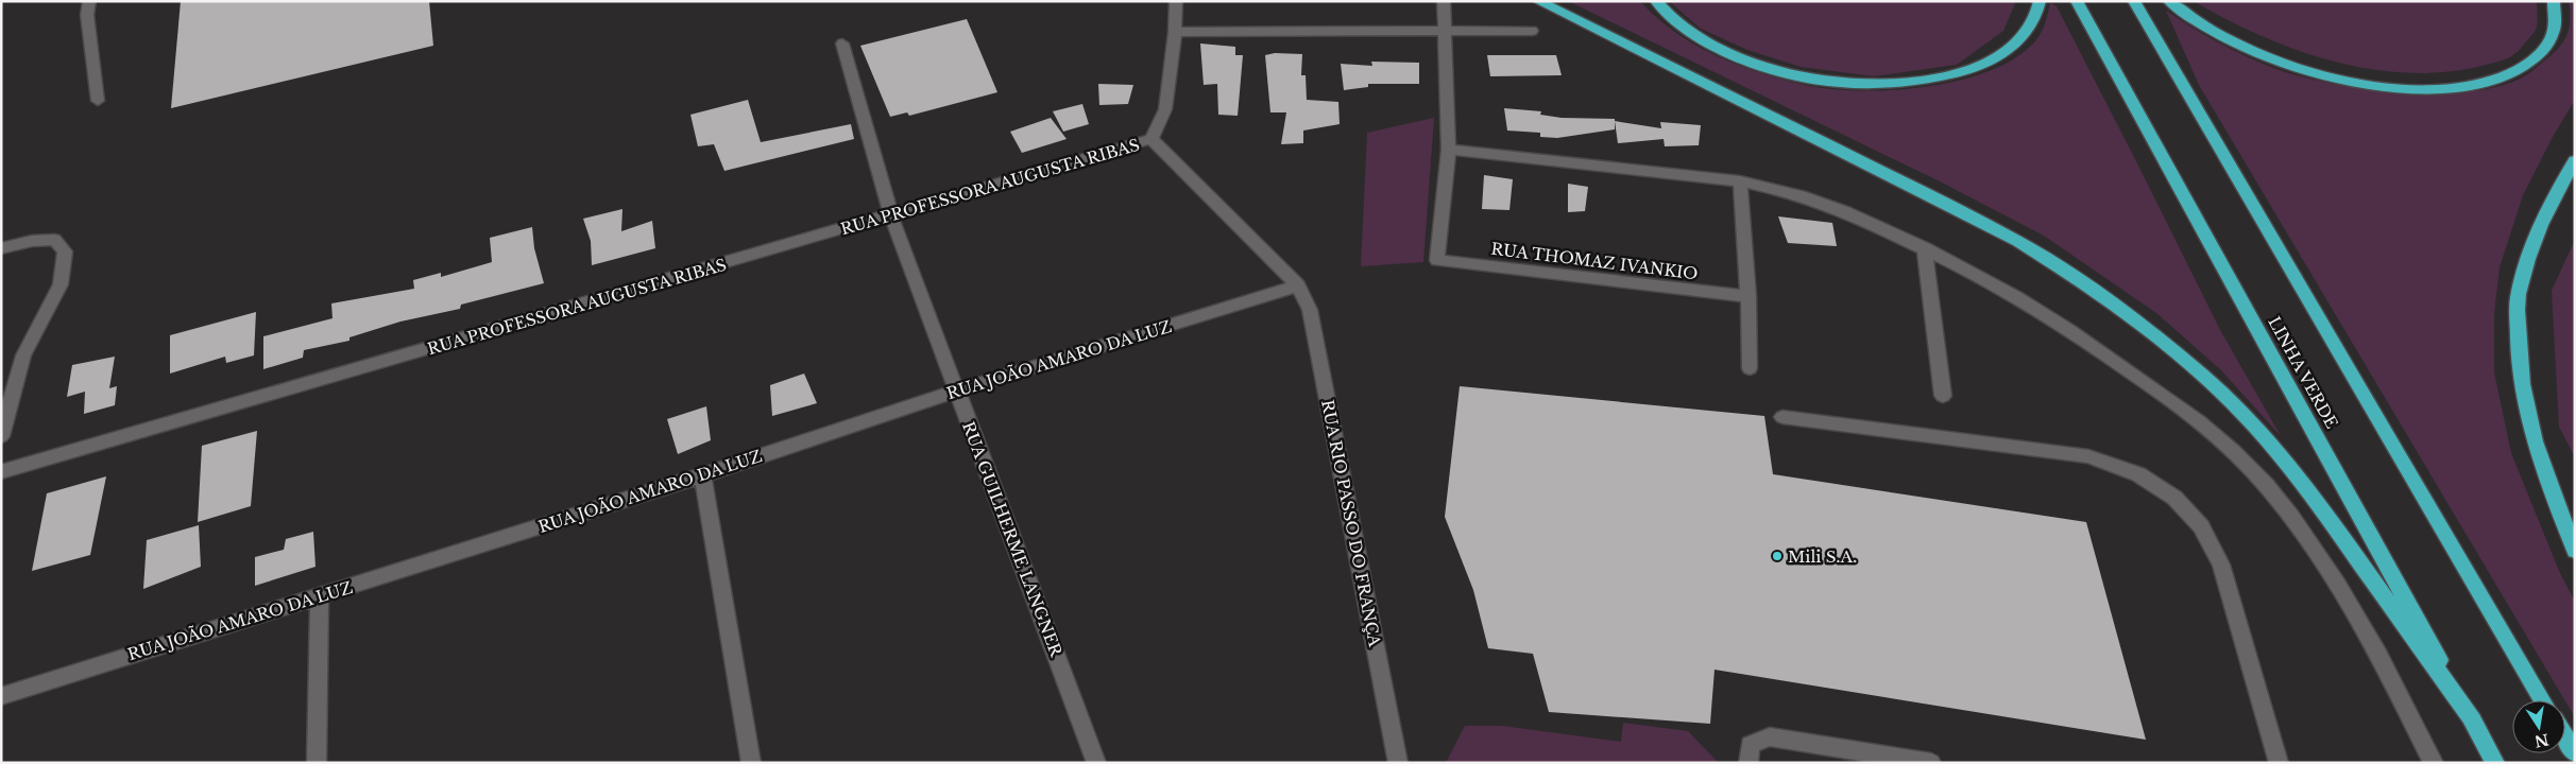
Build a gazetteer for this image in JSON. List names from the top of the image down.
{
  "streets": {
    "highway": ["LINHA VERDE"],
    "street": [
      "RUA PROFESSORA AUGUSTA RIBAS",
      "RUA THOMAZ IVANKIO",
      "RUA JOÃO AMARO DA LUZ",
      "RUA RIO PASSO DO FRANÇA",
      "RUA GUILHERME LANGNER"
    ]
  },
  "crossings": [
    ["RUA PROFESSORA AUGUSTA RIBAS", "RUA RIO PASSO DO FRANÇA"],
    ["RUA PROFESSORA AUGUSTA RIBAS", "RUA GUILHERME LANGNER"],
    ["RUA JOÃO AMARO DA LUZ", "RUA RIO PASSO DO FRANÇA"],
    ["RUA JOÃO AMARO DA LUZ", "RUA GUILHERME LANGNER"]
  ],
  "places": ["Mili S.A."],
  "north": "bottom"
}
